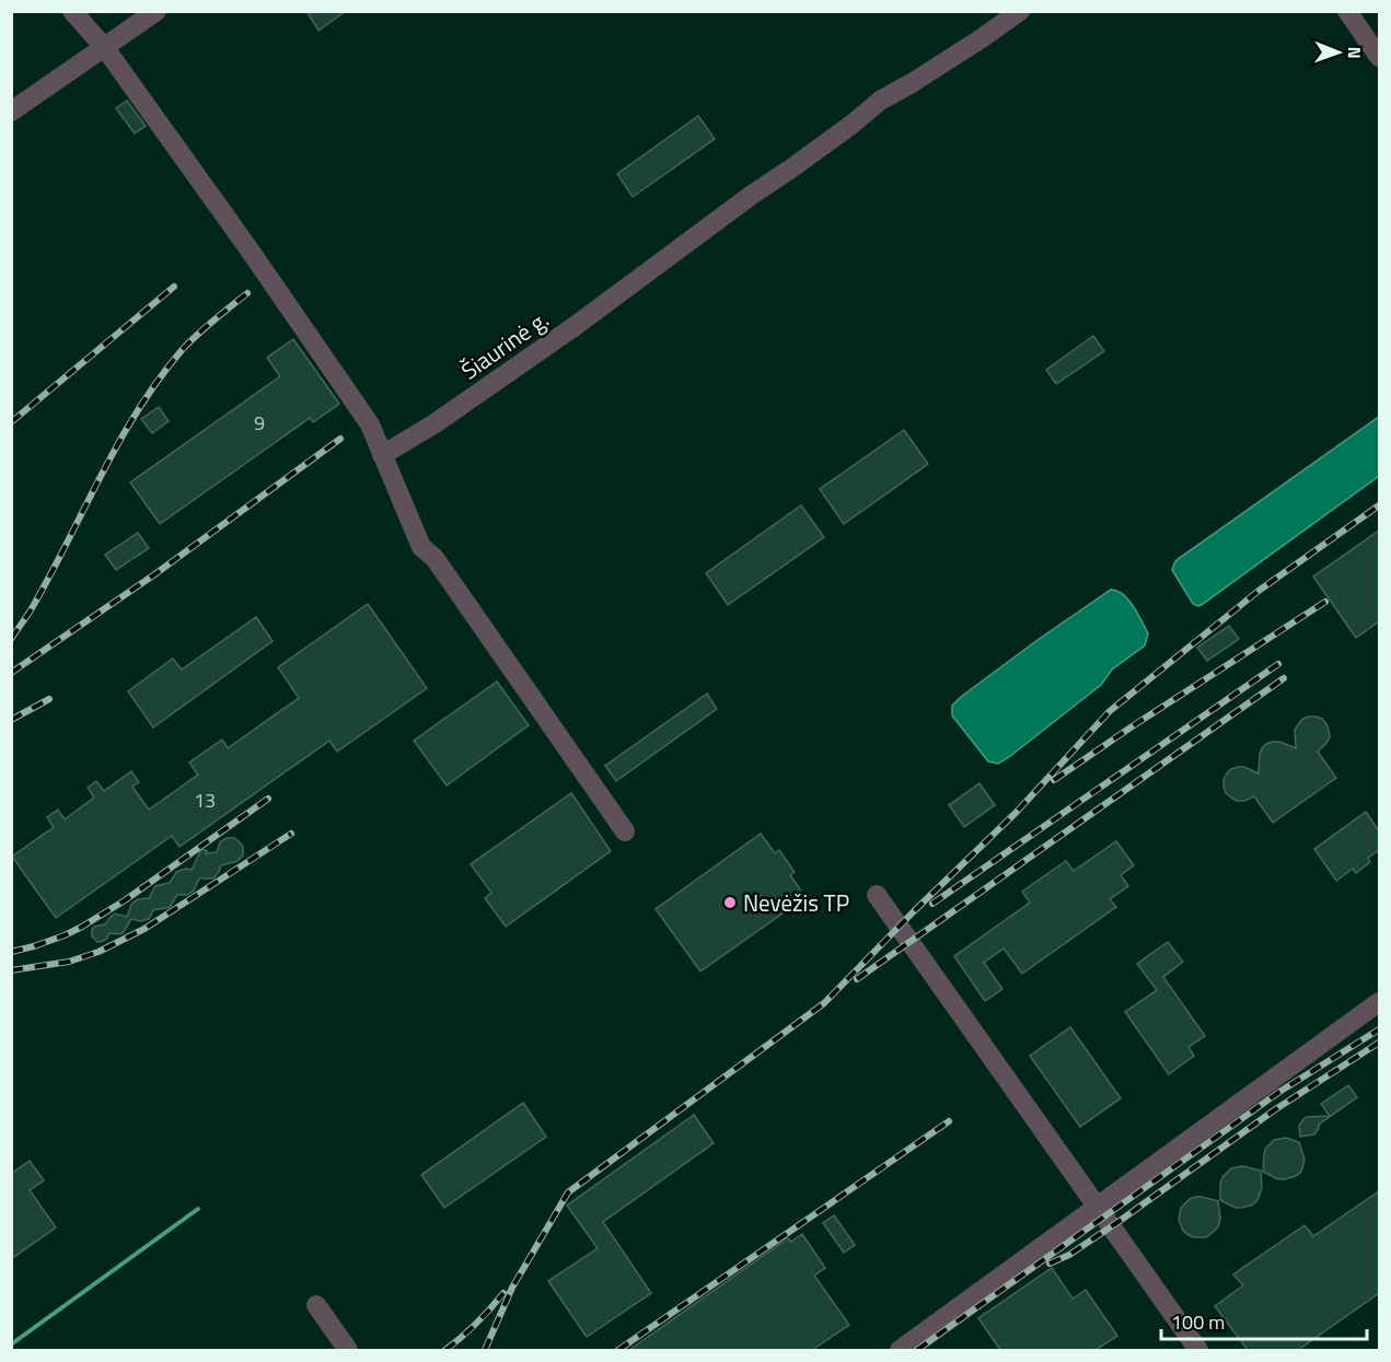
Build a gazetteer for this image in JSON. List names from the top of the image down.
{
  "streets": {
    "street": ["Šiaurinė g."]
  },
  "places": ["Nevėžis TP"],
  "house_numbers": ["9", "13"],
  "scale_bar": "100 m",
  "north": "right"
}
